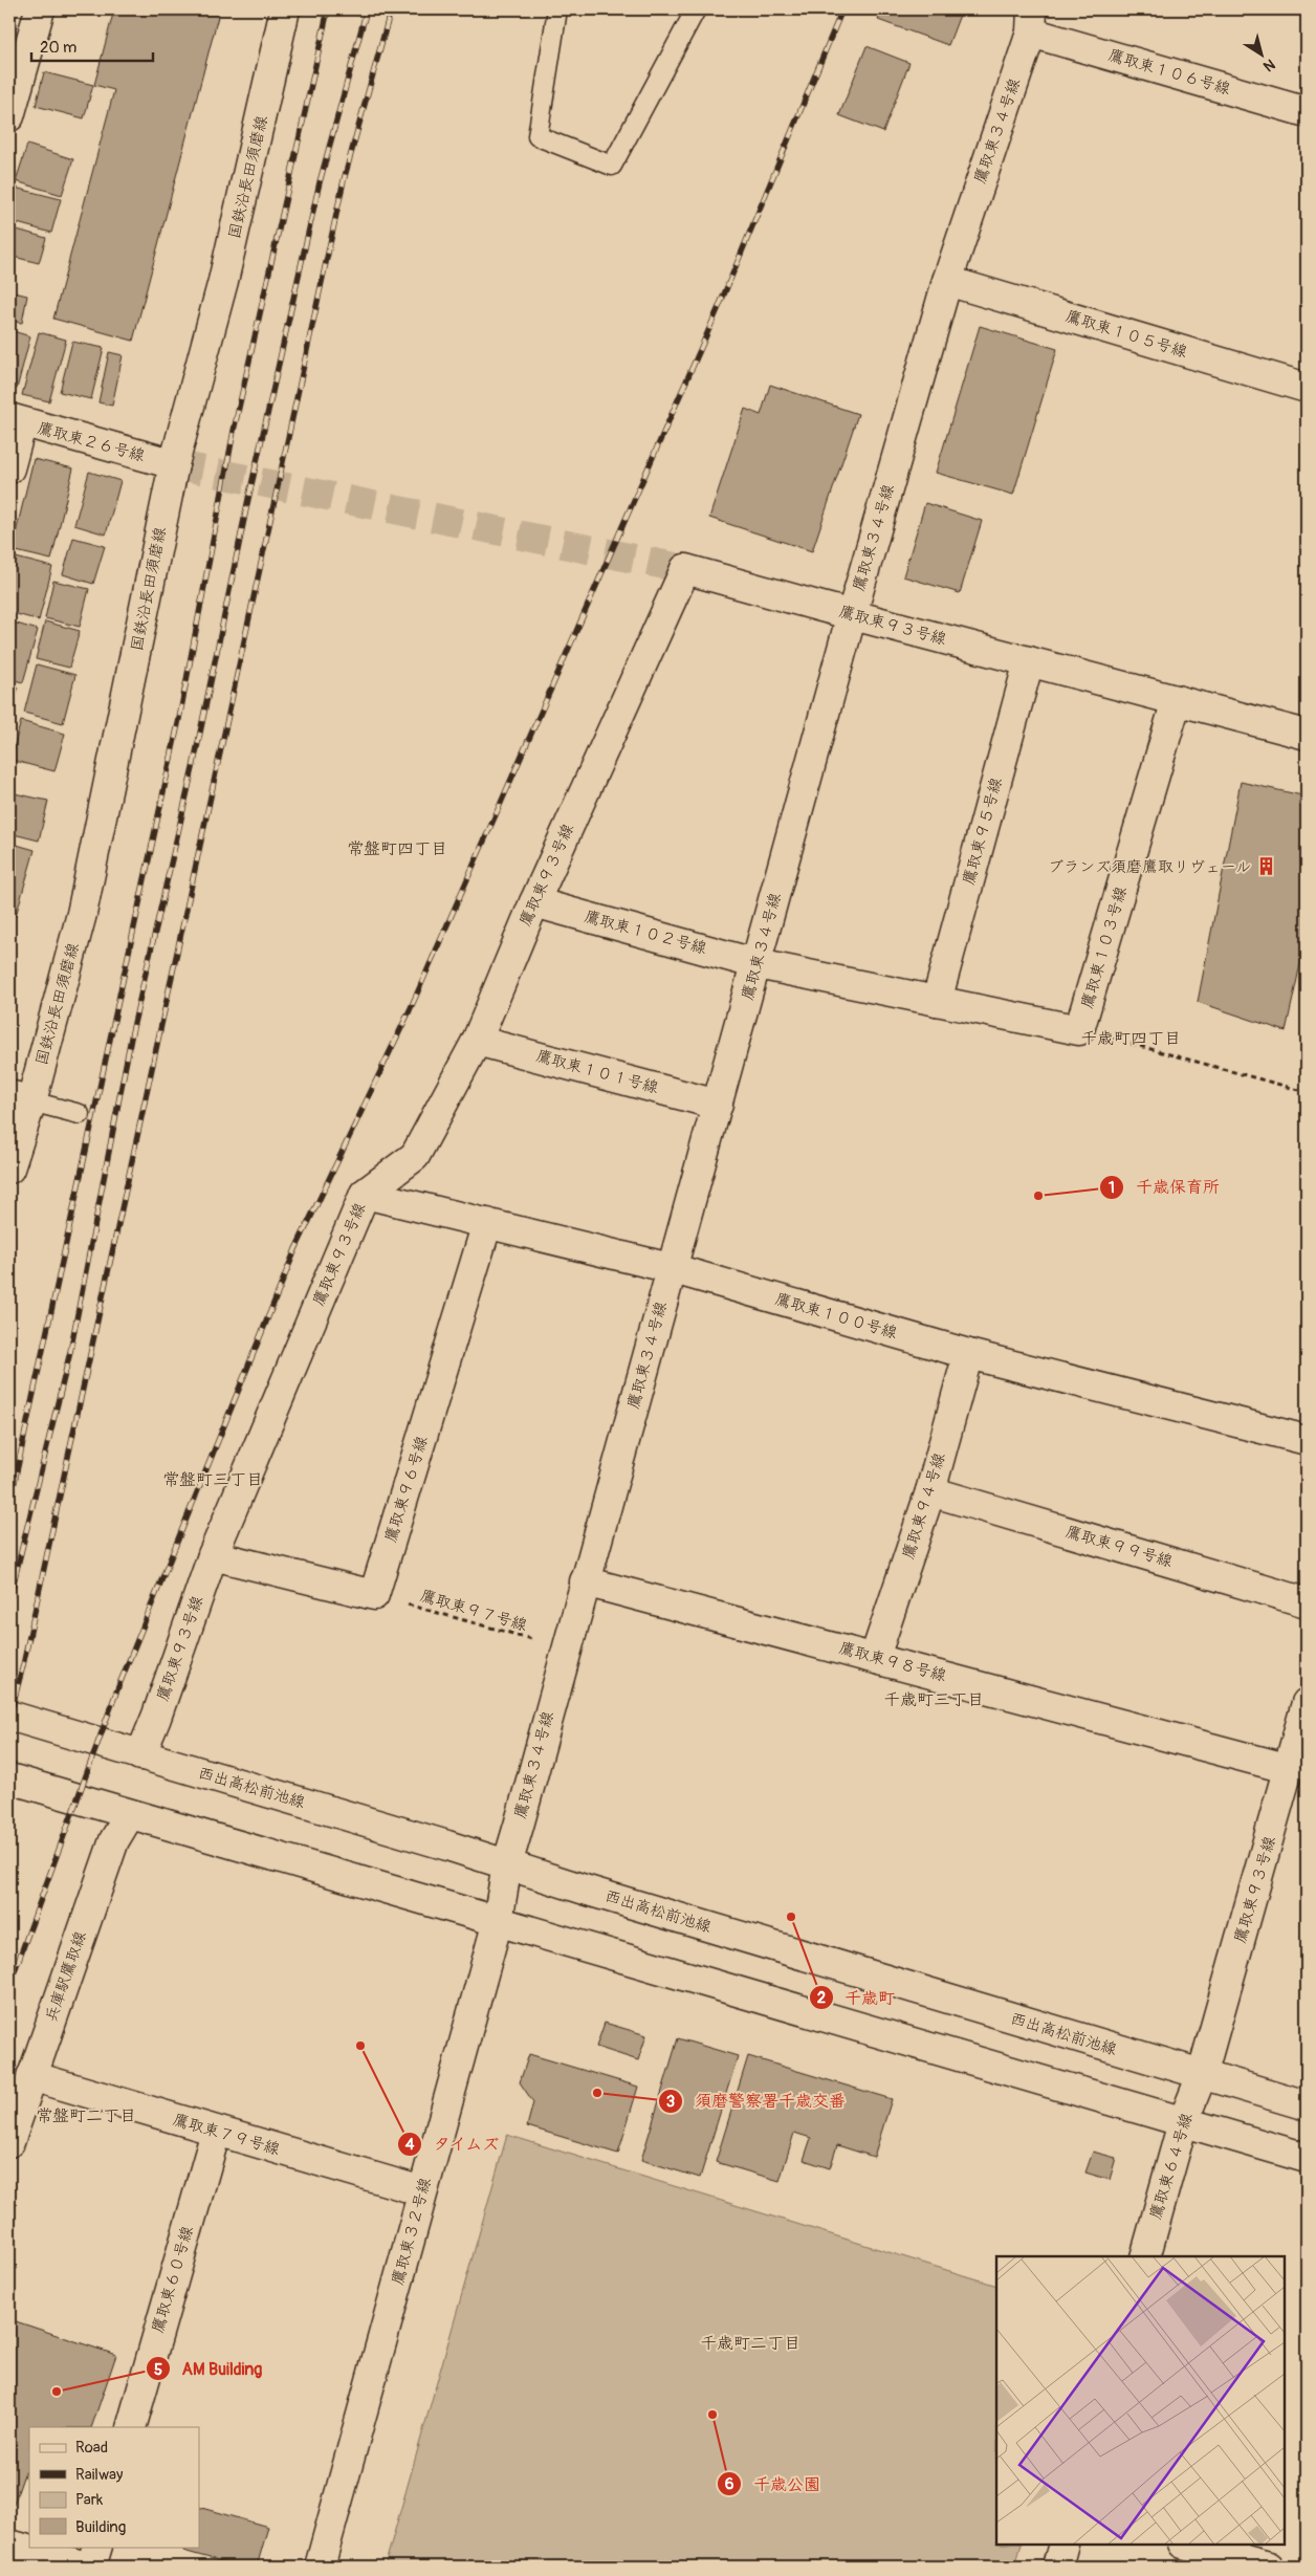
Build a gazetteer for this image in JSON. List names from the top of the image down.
{
  "streets": {
    "street": [
      "鷹取東１０６号線",
      "鷹取東３４号線",
      "国鉄沿長田須磨線",
      "鷹取東１０５号線",
      "鷹取東２６号線",
      "鷹取東９３号線",
      "鷹取東９５号線",
      "鷹取東１０２号線",
      "鷹取東１０３号線",
      "鷹取東１０１号線",
      "鷹取東１００号線",
      "鷹取東９６号線",
      "鷹取東９４号線",
      "鷹取東９９号線",
      "鷹取東９８号線",
      "西出高松前池線",
      "兵庫駅鷹取線",
      "鷹取東７９号線",
      "鷹取東６４号線",
      "鷹取東３２号線",
      "鷹取東６０号線"
    ],
    "path": ["鷹取東９７号線"]
  },
  "crossings": [
    ["鷹取東１０６号線", "鷹取東３４号線"],
    ["鷹取東３４号線", "鷹取東１０５号線"],
    ["鷹取東３４号線", "鷹取東９３号線"],
    ["鷹取東３４号線", "鷹取東１０２号線"],
    ["鷹取東３４号線", "鷹取東１０３号線"],
    ["鷹取東３４号線", "鷹取東１０１号線"],
    ["鷹取東３４号線", "鷹取東１００号線"],
    ["鷹取東３４号線", "鷹取東９７号線"],
    ["鷹取東３４号線", "鷹取東９８号線"],
    ["鷹取東３４号線", "西出高松前池線"],
    ["鷹取東３４号線", "鷹取東３２号線"],
    ["国鉄沿長田須磨線", "鷹取東２６号線"],
    ["鷹取東９３号線", "鷹取東９５号線"],
    ["鷹取東９３号線", "鷹取東１０２号線"],
    ["鷹取東９３号線", "鷹取東１０３号線"],
    ["鷹取東９３号線", "鷹取東１０１号線"],
    ["鷹取東９３号線", "鷹取東１００号線"],
    ["鷹取東９３号線", "鷹取東９８号線"],
    ["鷹取東９３号線", "西出高松前池線"],
    ["鷹取東９３号線", "鷹取東６４号線"],
    ["鷹取東９５号線", "鷹取東１０３号線"],
    ["鷹取東１０２号線", "鷹取東１０３号線"],
    ["鷹取東１００号線", "鷹取東９６号線"],
    ["鷹取東１００号線", "鷹取東９４号線"],
    ["鷹取東９６号線", "鷹取東９７号線"],
    ["鷹取東９４号線", "鷹取東９９号線"],
    ["鷹取東９４号線", "鷹取東９８号線"],
    ["西出高松前池線", "鷹取東６４号線"],
    ["西出高松前池線", "鷹取東３２号線"],
    ["兵庫駅鷹取線", "鷹取東７９号線"],
    ["鷹取東７９号線", "鷹取東３２号線"],
    ["鷹取東７９号線", "鷹取東６０号線"]
  ],
  "districts": [
    "常盤町四丁目",
    "千歳町四丁目",
    "常盤町三丁目",
    "千歳町三丁目",
    "常盤町二丁目",
    "千歳町二丁目"
  ],
  "places": {
    "building": ["ブランズ須磨鷹取リヴェール"],
    "other": [
      "千歳保育所",
      "千歳町",
      "タイムズ",
      "須磨警察署千歳交番",
      "AM Building",
      "千歳公園"
    ]
  },
  "legend": [
    "Road",
    "Railway",
    "Park",
    "Building"
  ],
  "scale_bar": "20 m",
  "north": "bottom right"
}
